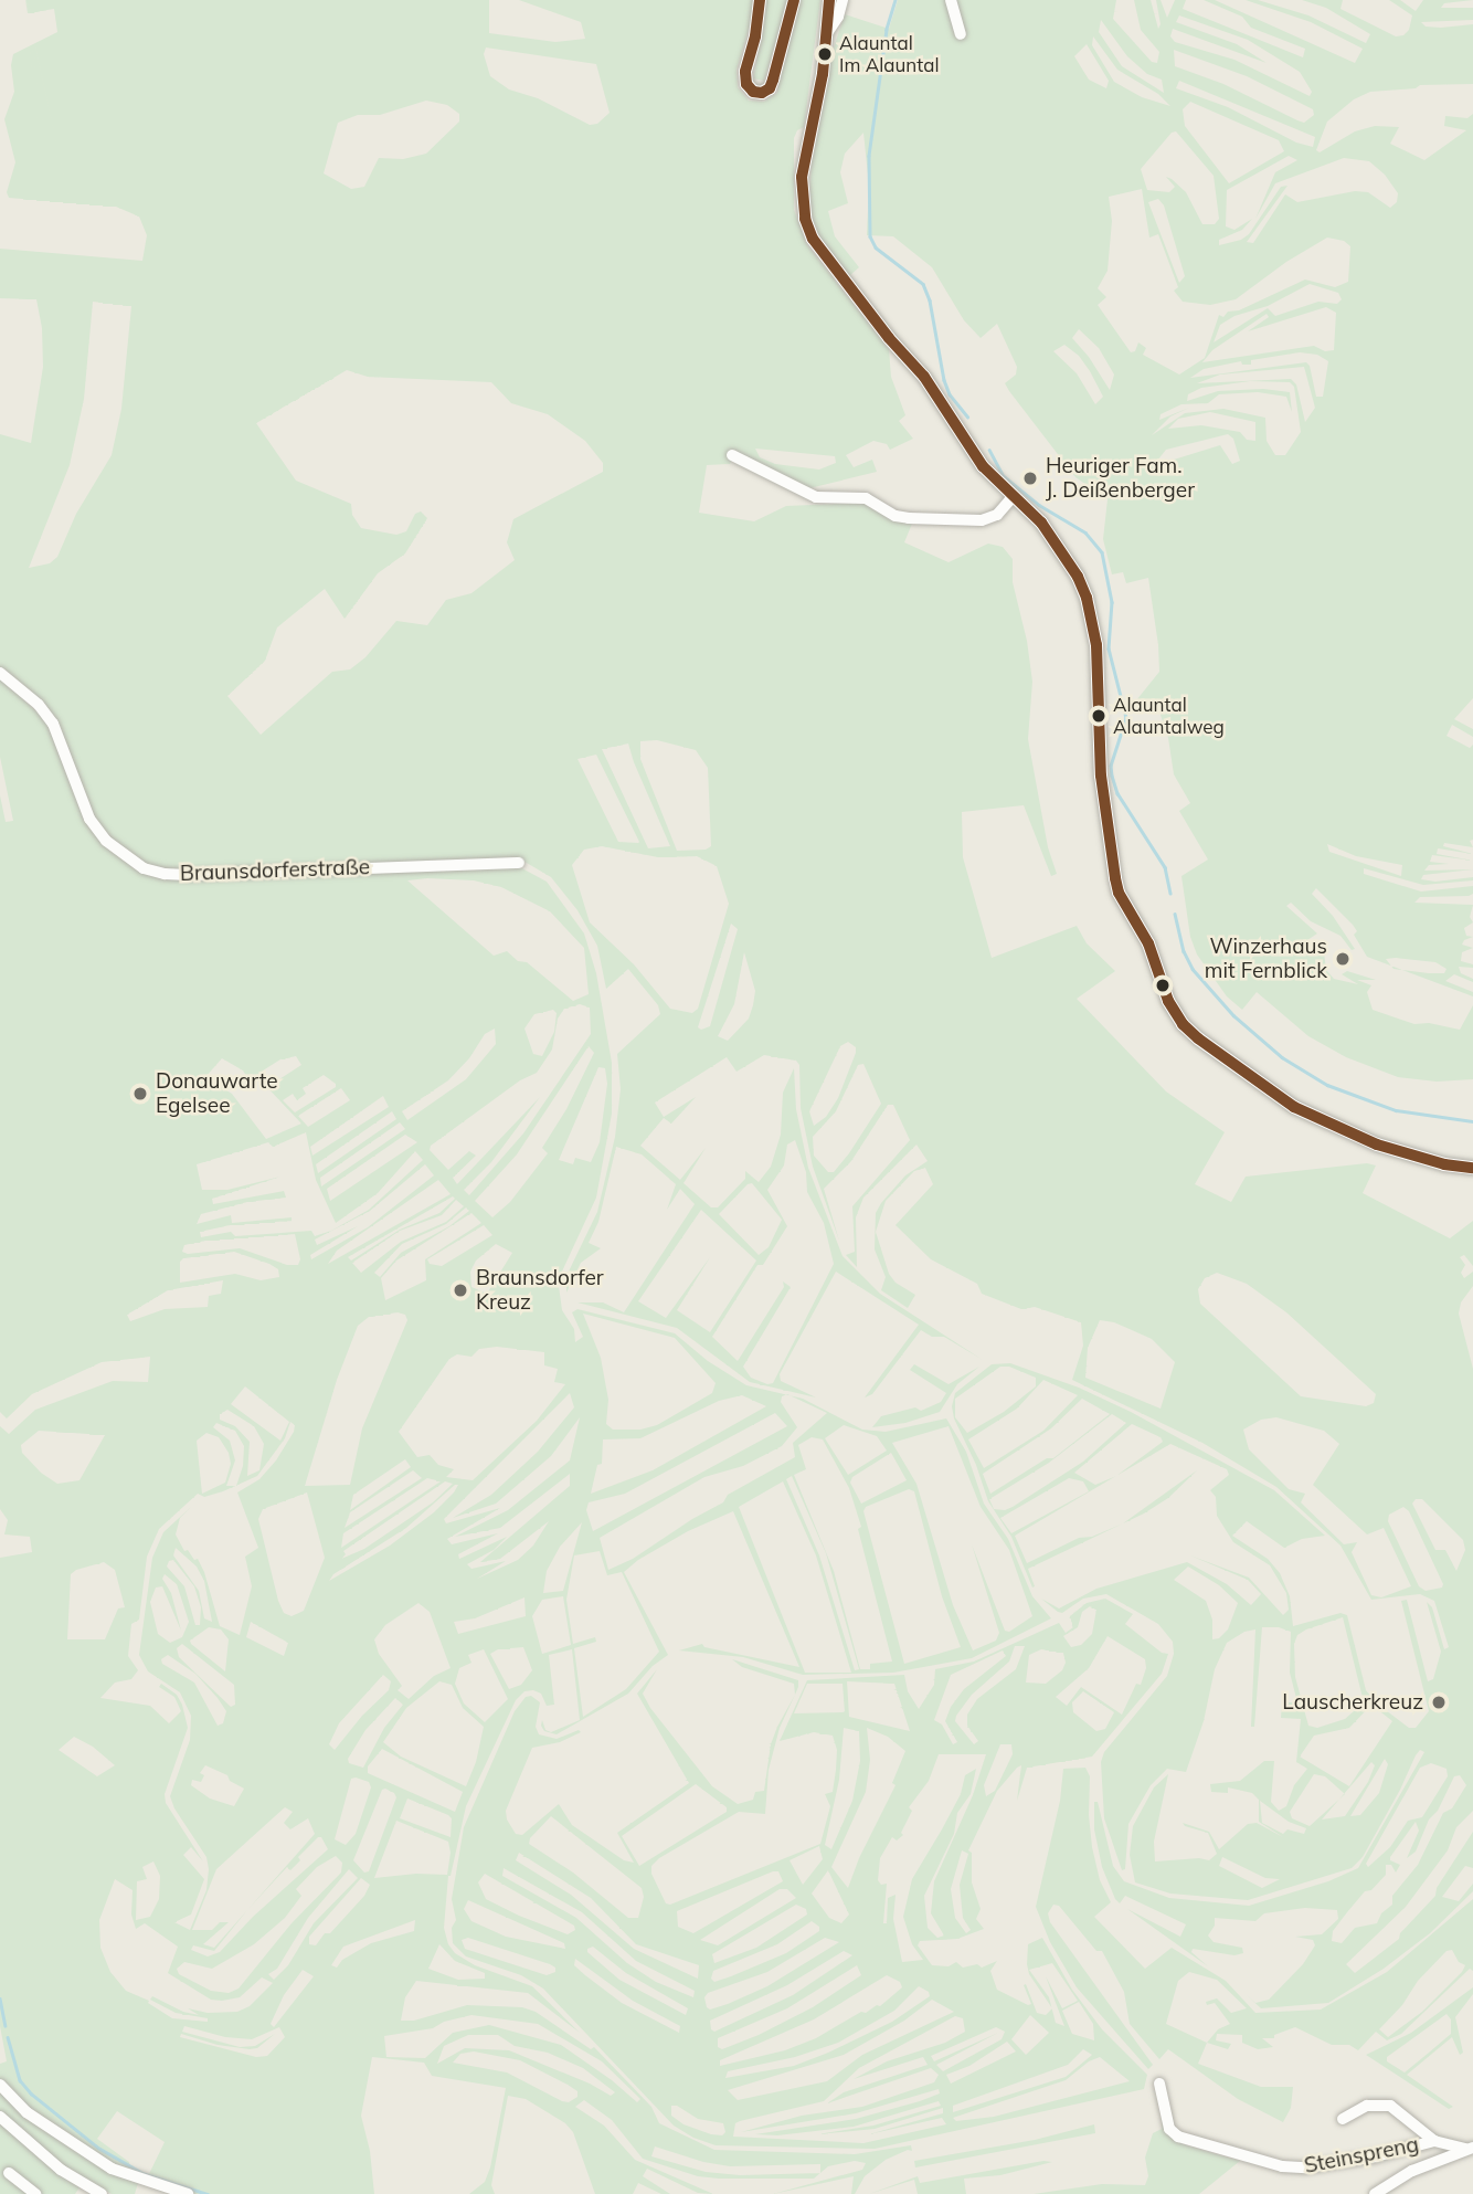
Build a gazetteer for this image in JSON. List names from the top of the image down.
{
  "streets": {
    "street": ["Braunsdorferstraße", "Steinspreng"]
  },
  "places": [
    "Alauntal Im Alauntal",
    "Heuriger Fam. J. Deißenberger",
    "Alauntal Alauntalweg",
    "Winzerhaus mit Fernblick",
    "Donauwarte Egelsee",
    "Braunsdorfer Kreuz",
    "Lauscherkreuz"
  ]
}
